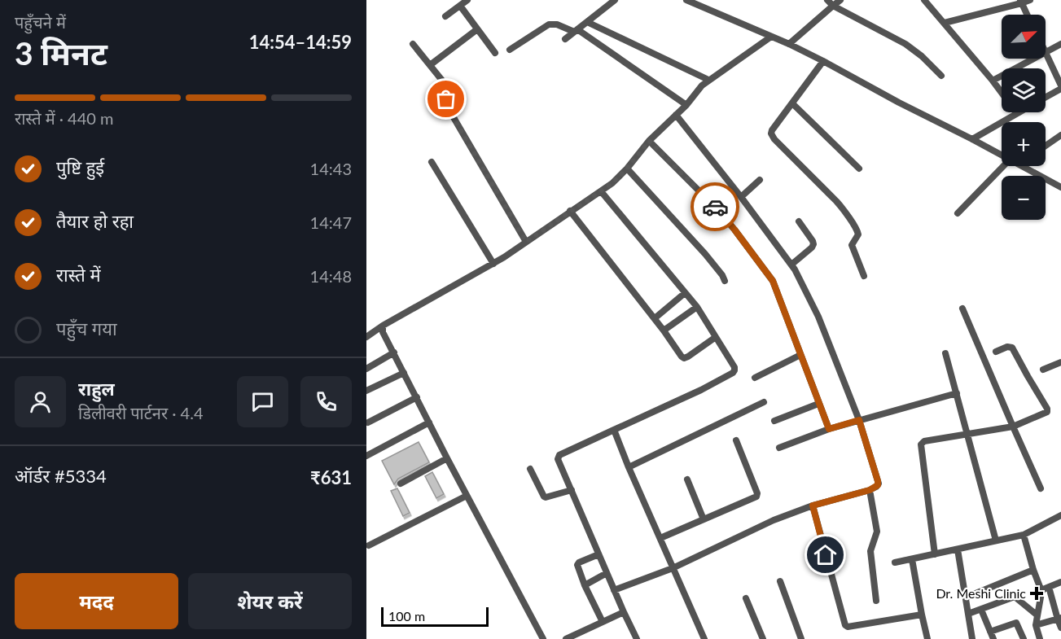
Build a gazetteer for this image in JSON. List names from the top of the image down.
{
  "places": {
    "health": ["Dr. Meshi Clinic"]
  },
  "scale_bar": "100 m",
  "north": "top right",
  "page": {
    "heading": ["3 मिनट", "पहुँचने में", "14:54–14:59"],
    "panel": [
      "राहुल",
      "डिलीवरी पार्टनर · 4.4",
      "ऑर्डर #5334",
      "₹631"
    ],
    "map_buttons": ["+", "−"],
    "bar": "रास्ते में · 440 m",
    "list": [
      ["पुष्टि हुई", "14:43"],
      ["तैयार हो रहा", "14:47"],
      ["रास्ते में", "14:48"],
      "पहुँच गया"
    ],
    "buttons": ["मदद", "शेयर करें"],
    "scale": "100 m"
  }
}
